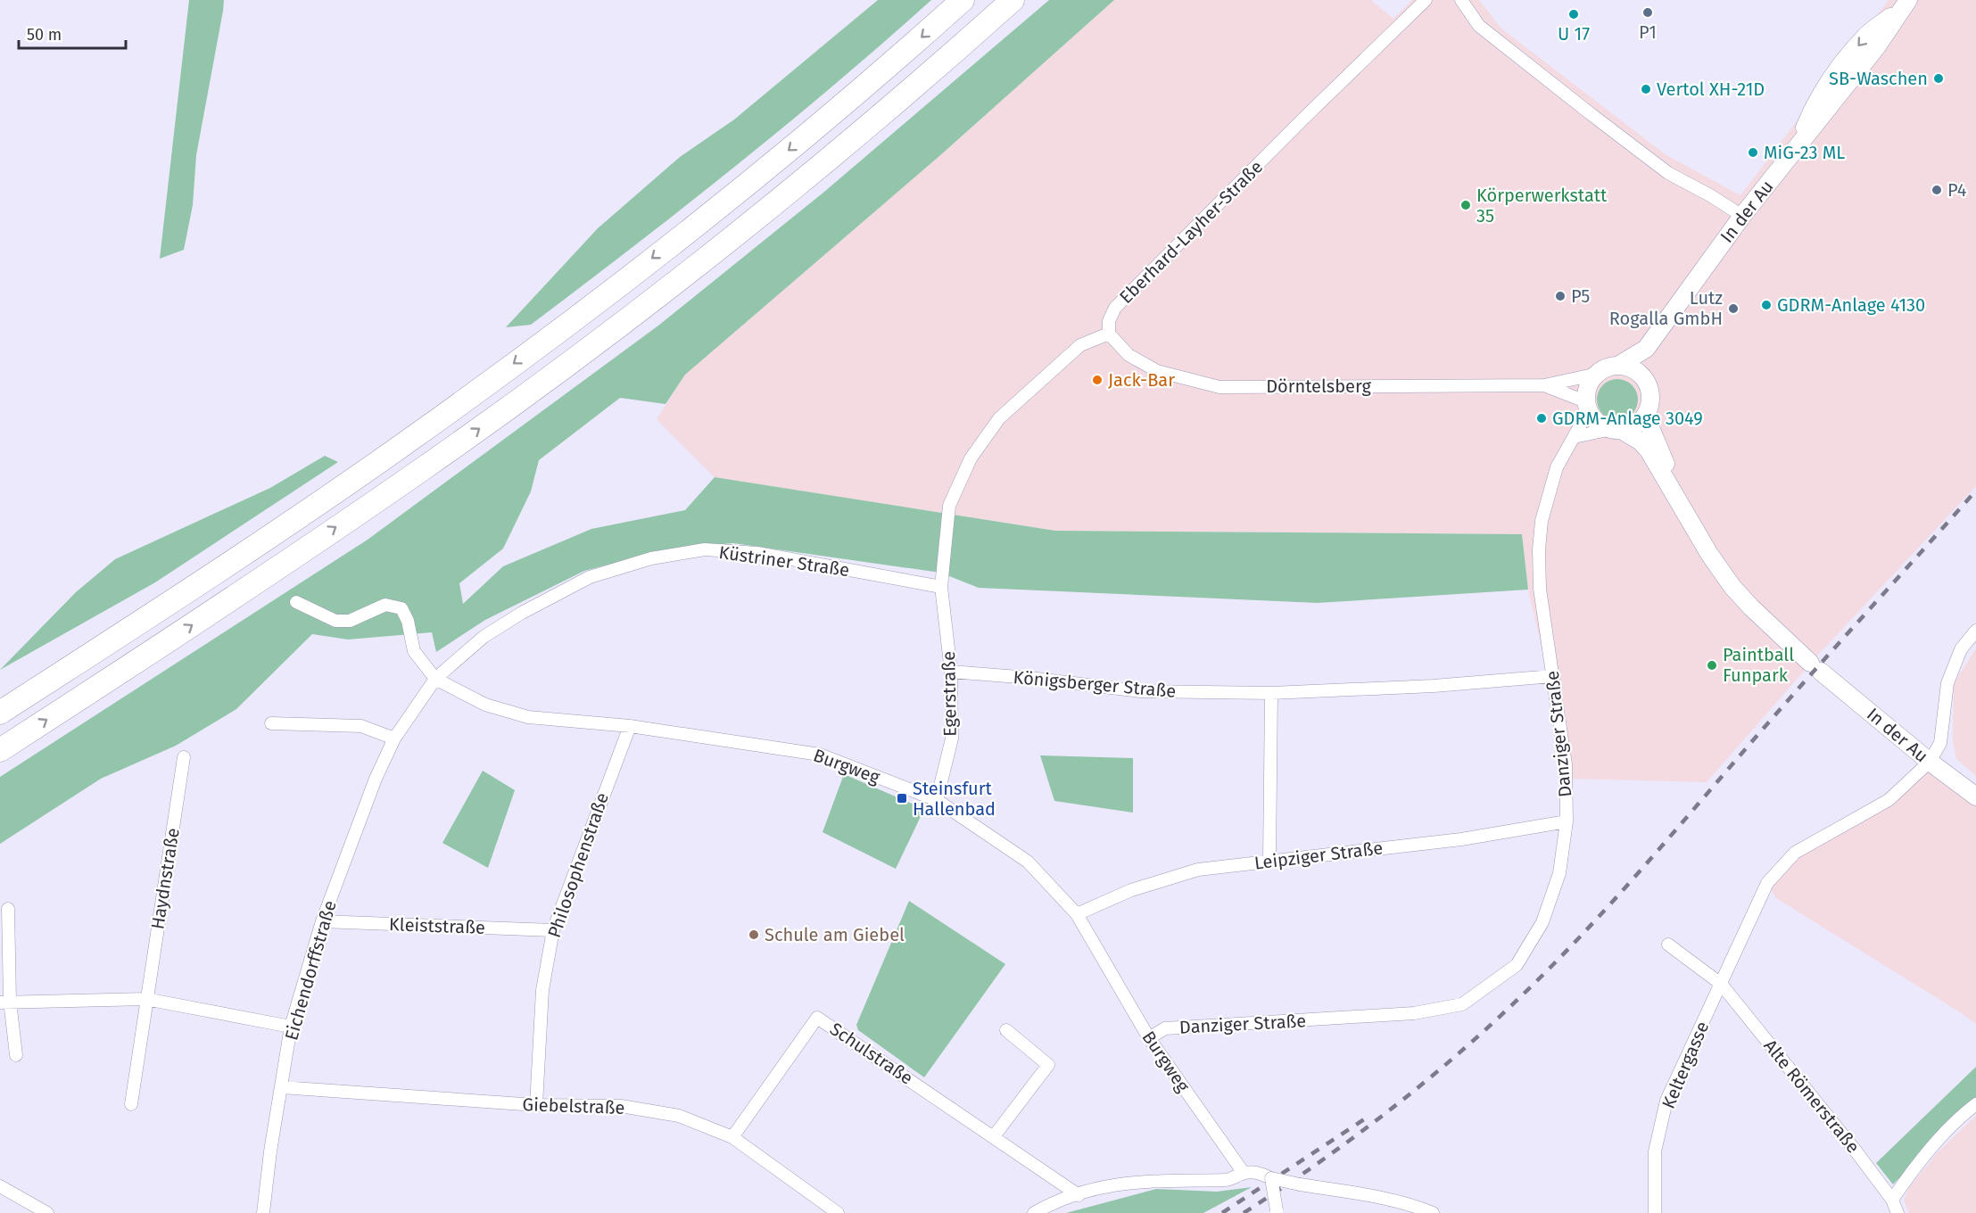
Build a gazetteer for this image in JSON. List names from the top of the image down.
{
  "streets": {
    "street": [
      "In der Au",
      "Eberhard-Layher-Straße",
      "Dörntelsberg",
      "Küstriner Straße",
      "Königsberger Straße",
      "Egerstraße",
      "Danziger Straße",
      "Burgweg",
      "Leipziger Straße",
      "Philosophenstraße",
      "Haydnstraße",
      "Kleiststraße",
      "Eichendorffstraße",
      "Schulstraße",
      "Keltergasse",
      "Alte Römerstraße",
      "Giebelstraße"
    ]
  },
  "crossings": [
    ["In der Au", "Dörntelsberg"],
    ["In der Au", "Danziger Straße"],
    ["Eberhard-Layher-Straße", "Dörntelsberg"],
    ["Dörntelsberg", "Danziger Straße"],
    ["Küstriner Straße", "Egerstraße"],
    ["Küstriner Straße", "Burgweg"],
    ["Küstriner Straße", "Eichendorffstraße"],
    ["Königsberger Straße", "Egerstraße"],
    ["Königsberger Straße", "Danziger Straße"],
    ["Egerstraße", "Burgweg"],
    ["Danziger Straße", "Burgweg"],
    ["Danziger Straße", "Leipziger Straße"],
    ["Burgweg", "Leipziger Straße"],
    ["Burgweg", "Philosophenstraße"],
    ["Burgweg", "Eichendorffstraße"],
    ["Philosophenstraße", "Kleiststraße"],
    ["Philosophenstraße", "Giebelstraße"],
    ["Kleiststraße", "Eichendorffstraße"],
    ["Eichendorffstraße", "Giebelstraße"],
    ["Schulstraße", "Giebelstraße"],
    ["Keltergasse", "Alte Römerstraße"]
  ],
  "places": {
    "other": [
      "P1",
      "U 17",
      "SB-Waschen",
      "Vertol XH-21D",
      "MiG-23 ML",
      "P4",
      "Körperwerkstatt 35",
      "P5",
      "GDRM-Anlage 4130",
      "Lutz Rogalla GmbH",
      "Jack-Bar",
      "GDRM-Anlage 3049",
      "Paintball Funpark",
      "Schule am Giebel"
    ],
    "transit": ["Steinsfurt Hallenbad"]
  },
  "scale_bar": "50 m"
}
